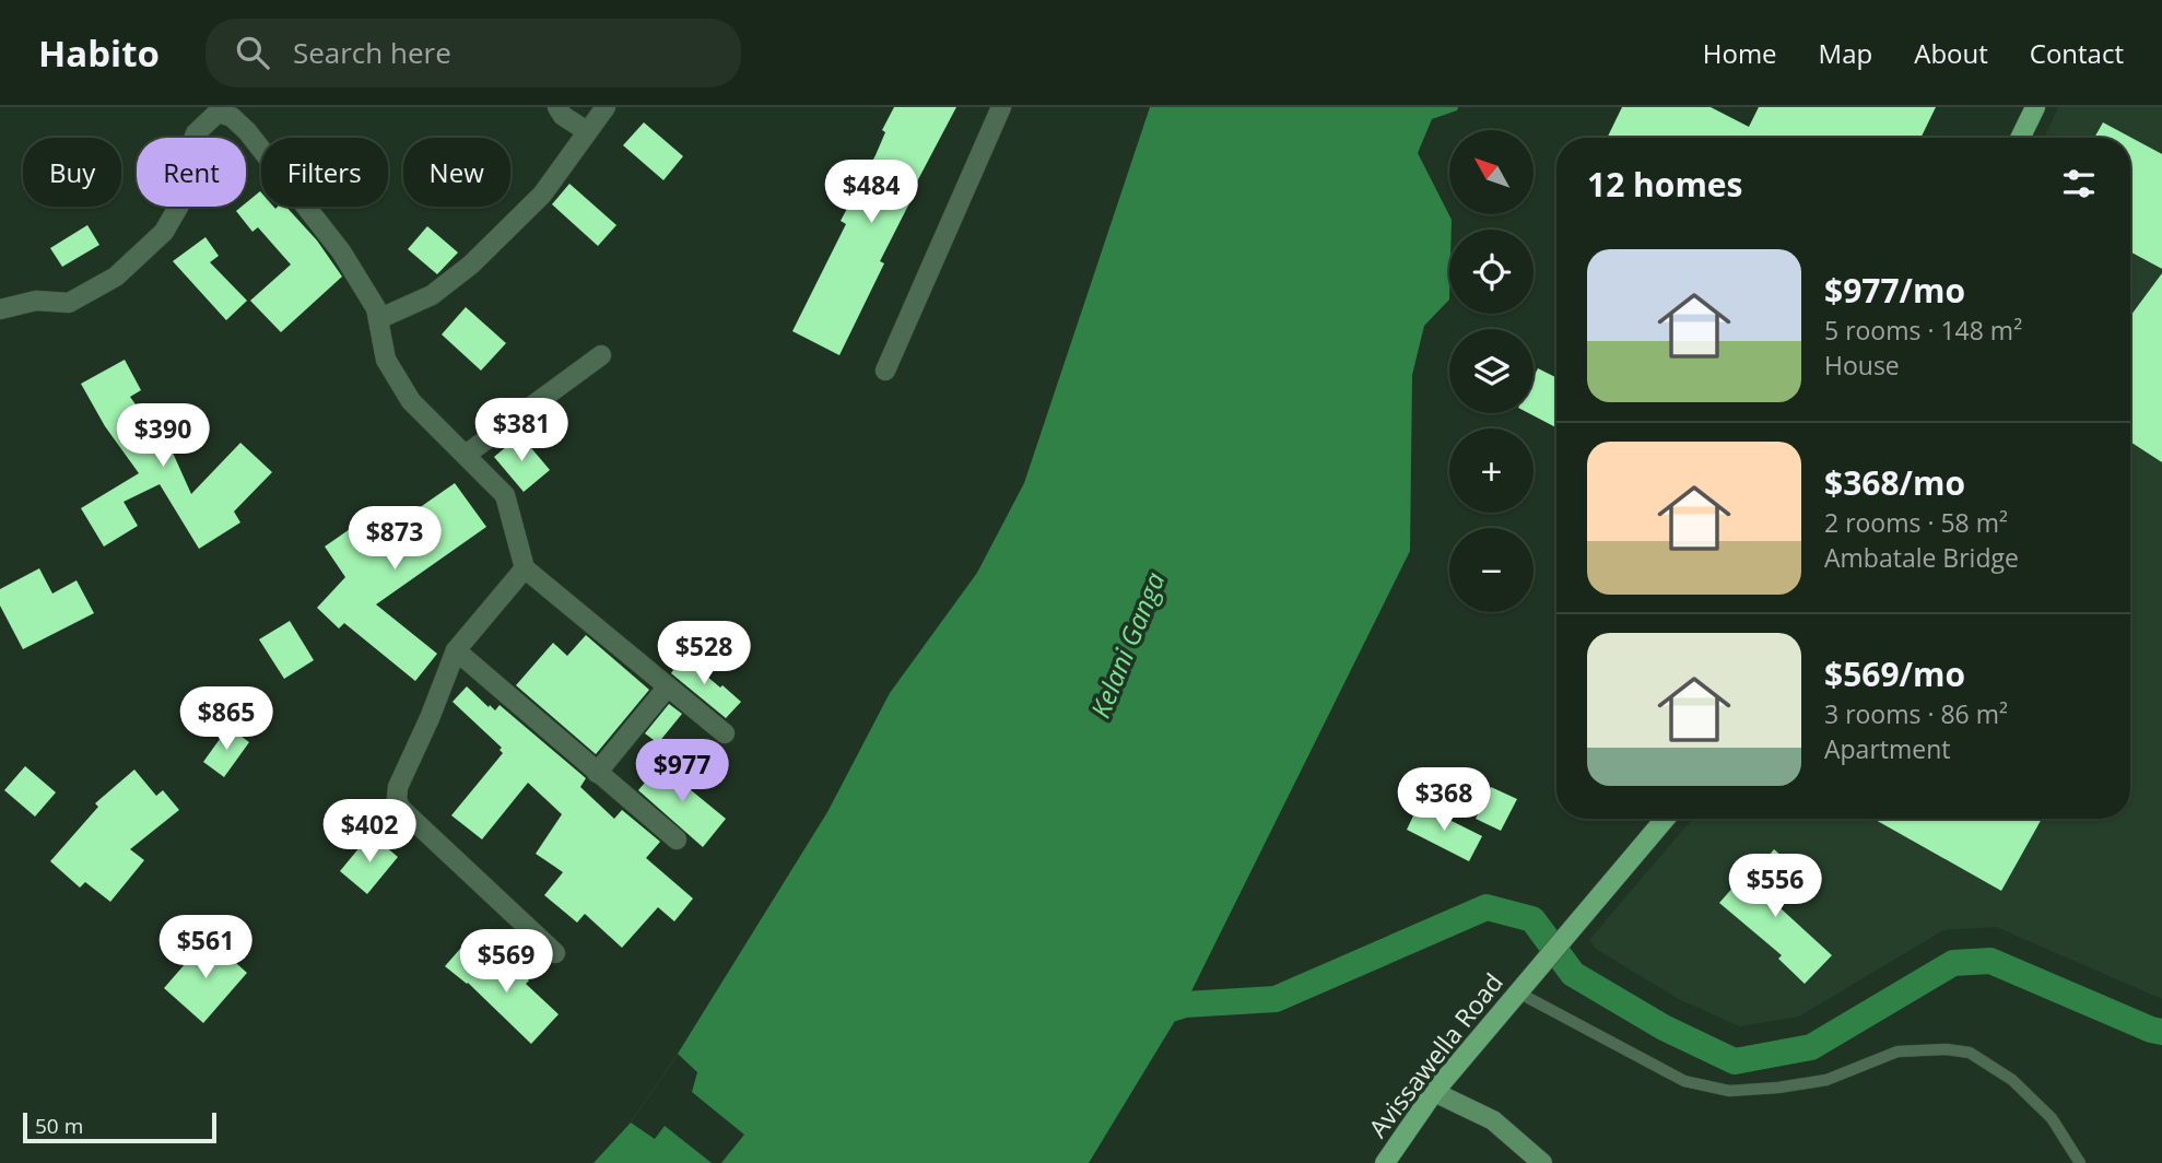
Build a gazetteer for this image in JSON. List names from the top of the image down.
{
  "streets": {
    "main road": ["Avissawella Road"]
  },
  "water": ["Kelani Ganga"],
  "scale_bar": "50 m",
  "north": "top left",
  "page": {
    "header": "Habito",
    "search": "Search here",
    "nav": [
      "Home",
      "Map",
      "About",
      "Contact"
    ],
    "map_buttons": ["+", "−"],
    "chip": [
      "Buy",
      "Rent",
      "Filters",
      "New"
    ],
    "heading": "12 homes",
    "price": [
      "$484",
      "$381",
      "$390",
      "$873",
      "$528",
      "$865",
      "$977",
      "$368",
      "$402",
      "$556",
      "$561",
      "$569"
    ],
    "list": [
      {
        "name": "$977/mo",
        "note": "5 rooms · 148 m² · House"
      },
      {
        "name": "$368/mo",
        "note": "2 rooms · 58 m² · Ambatale Bridge"
      },
      {
        "name": "$569/mo",
        "note": "3 rooms · 86 m² · Apartment"
      }
    ],
    "scale": "50 m"
  }
}
